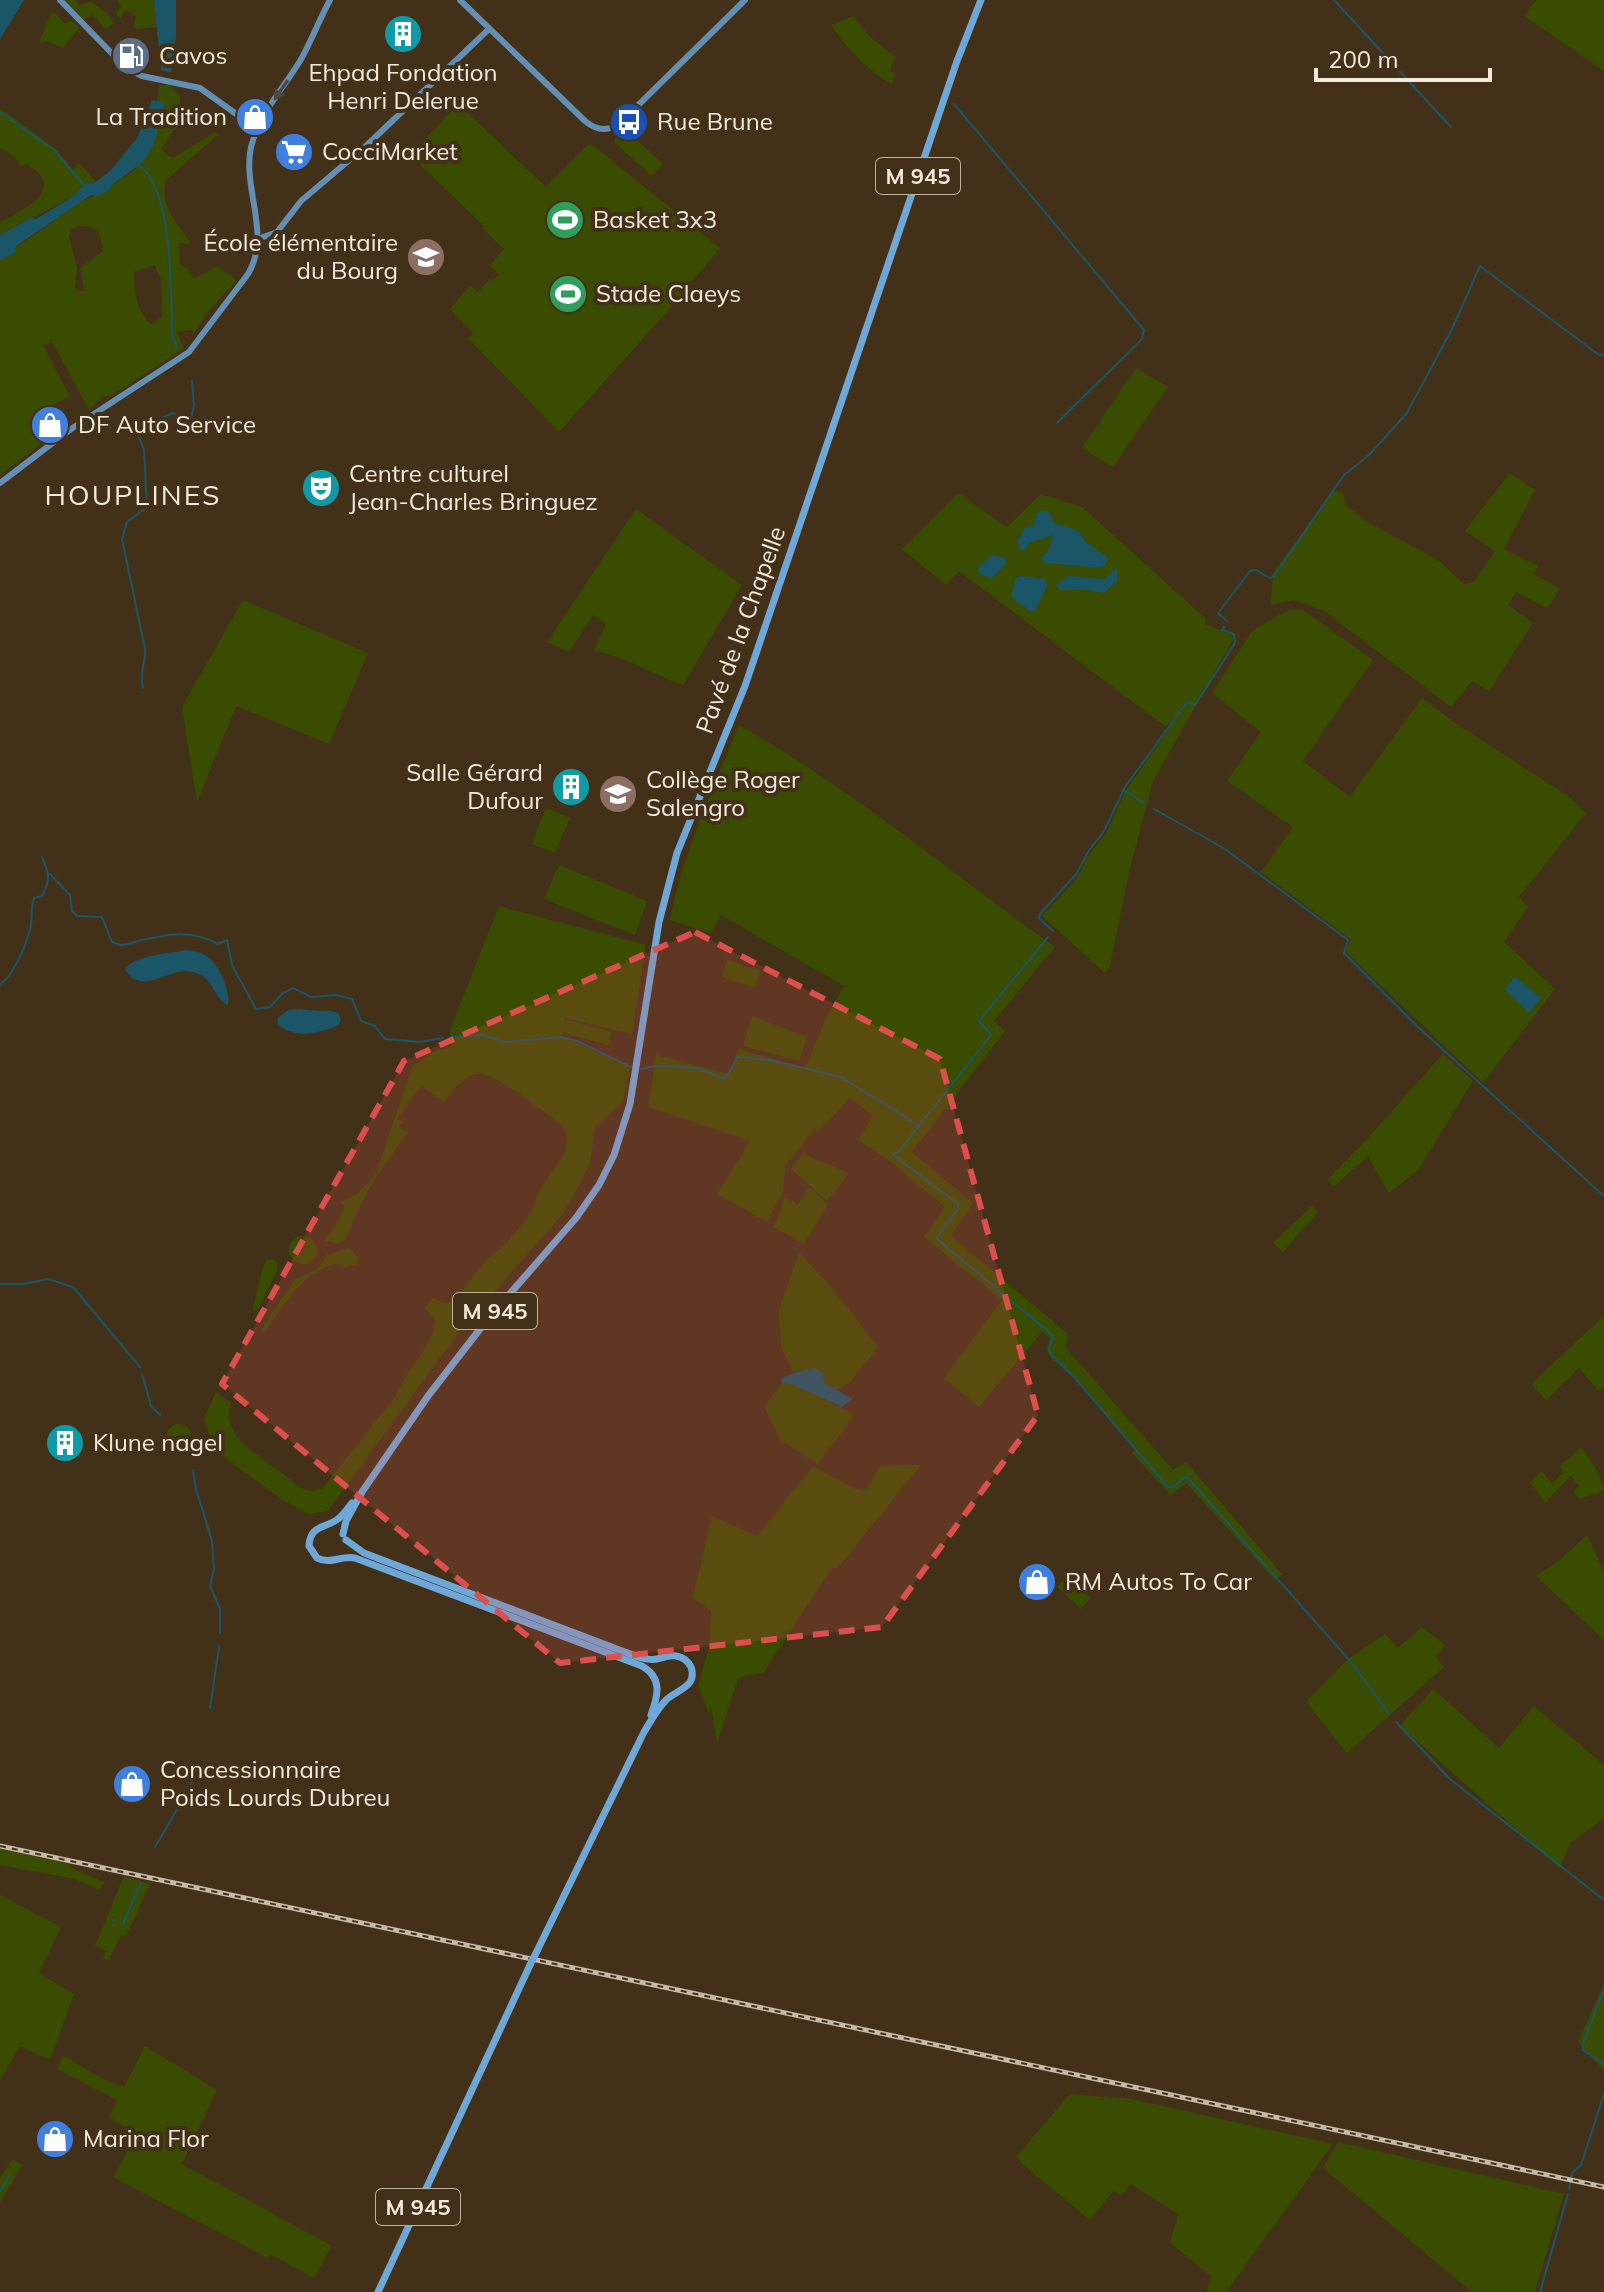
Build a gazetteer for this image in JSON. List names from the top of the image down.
{
  "streets": {
    "main road": ["M 945", "Pavé de la Chapelle"]
  },
  "districts": ["HOUPLINES"],
  "places": {
    "building": ["Ehpad Fondation Henri Delerue", "Salle Gérard Dufour", "Klune nagel"],
    "fuel station": ["Cavos"],
    "shop": [
      "La Tradition",
      "DF Auto Service",
      "RM Autos To Car",
      "Concessionnaire Poids Lourds Dubreu",
      "Marina Flor"
    ],
    "bus stop": ["Rue Brune"],
    "supermarket": ["CocciMarket"],
    "sports": ["Basket 3x3", "Stade Claeys"],
    "school or university": ["École élémentaire du Bourg", "Collège Roger Salengro"],
    "theatre": ["Centre culturel Jean-Charles Bringuez"]
  },
  "scale_bar": "200 m"
}
